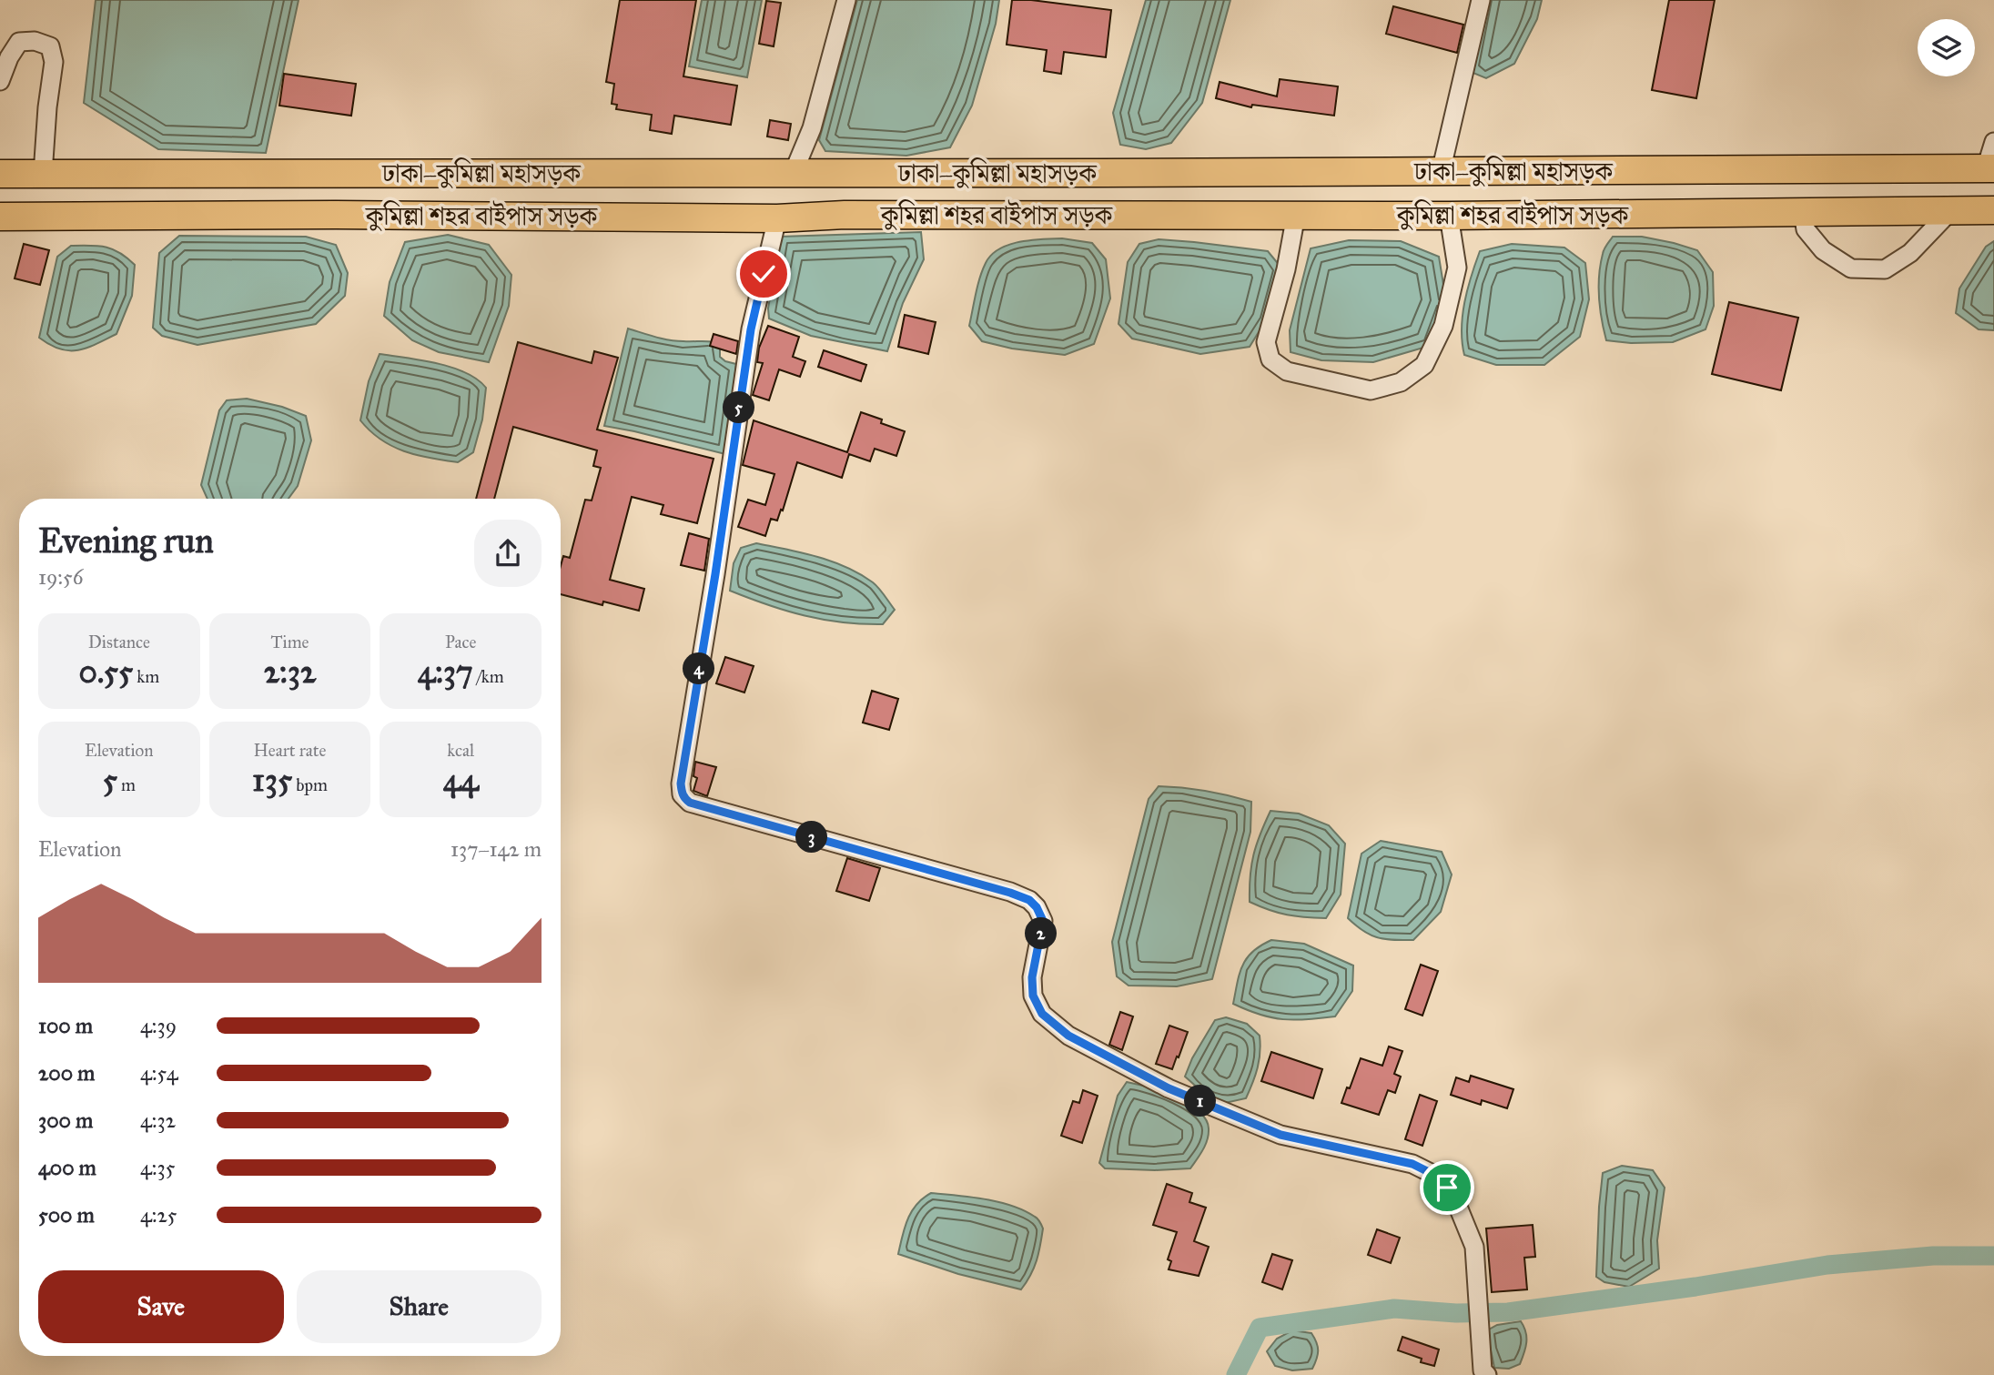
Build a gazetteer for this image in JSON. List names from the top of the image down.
{
  "streets": {
    "highway": ["ঢাকা–কুমিল্লা মহাসড়ক", "কুমিল্লা শহর বাইপাস সড়ক"]
  },
  "page": {
    "pins": [
      "5",
      "4",
      "3",
      "2",
      "1"
    ],
    "heading": ["Evening run", "19:56"],
    "stats": [
      ["Distance", "0.55 km"],
      ["Time", "2:32"],
      ["Pace", "4:37 /km"],
      ["Elevation", "5 m"],
      ["Heart rate", "135 bpm"],
      ["kcal", "44"]
    ],
    "chart": ["Elevation", "137–142 m"],
    "list": [
      {
        "name": "100 m",
        "note": "4:39"
      },
      {
        "name": "200 m",
        "note": "4:54"
      },
      {
        "name": "300 m",
        "note": "4:32"
      },
      {
        "name": "400 m",
        "note": "4:35"
      },
      {
        "name": "500 m",
        "note": "4:25"
      }
    ],
    "buttons": ["Save", "Share"]
  }
}
